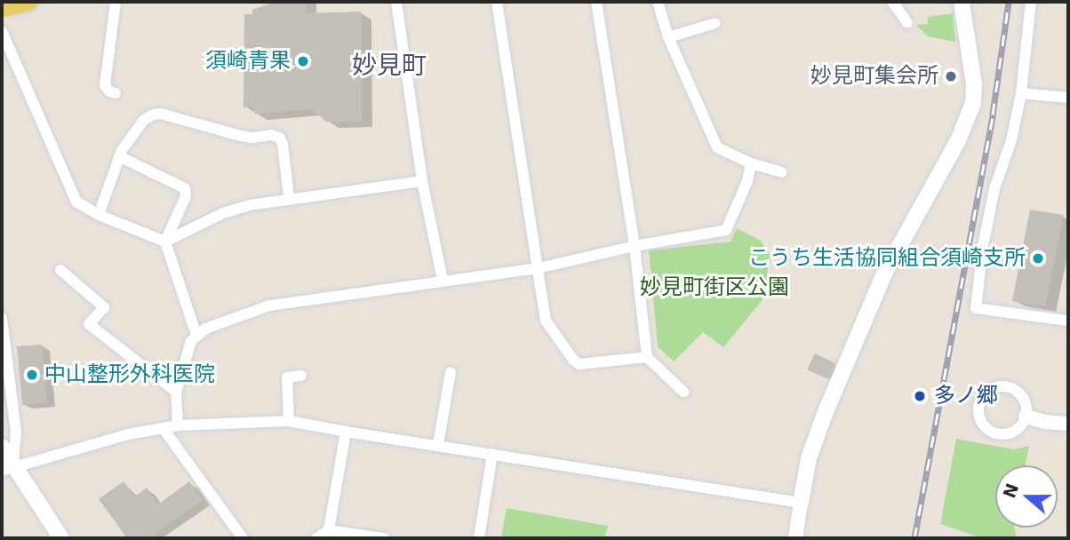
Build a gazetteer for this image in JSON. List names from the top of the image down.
{
  "districts": ["妙見町"],
  "parks": ["妙見町街区公園"],
  "places": [
    "須崎青果",
    "妙見町集会所",
    "こうち生活協同組合須崎支所",
    "中山整形外科医院",
    "多ノ郷"
  ],
  "north": "left"
}
